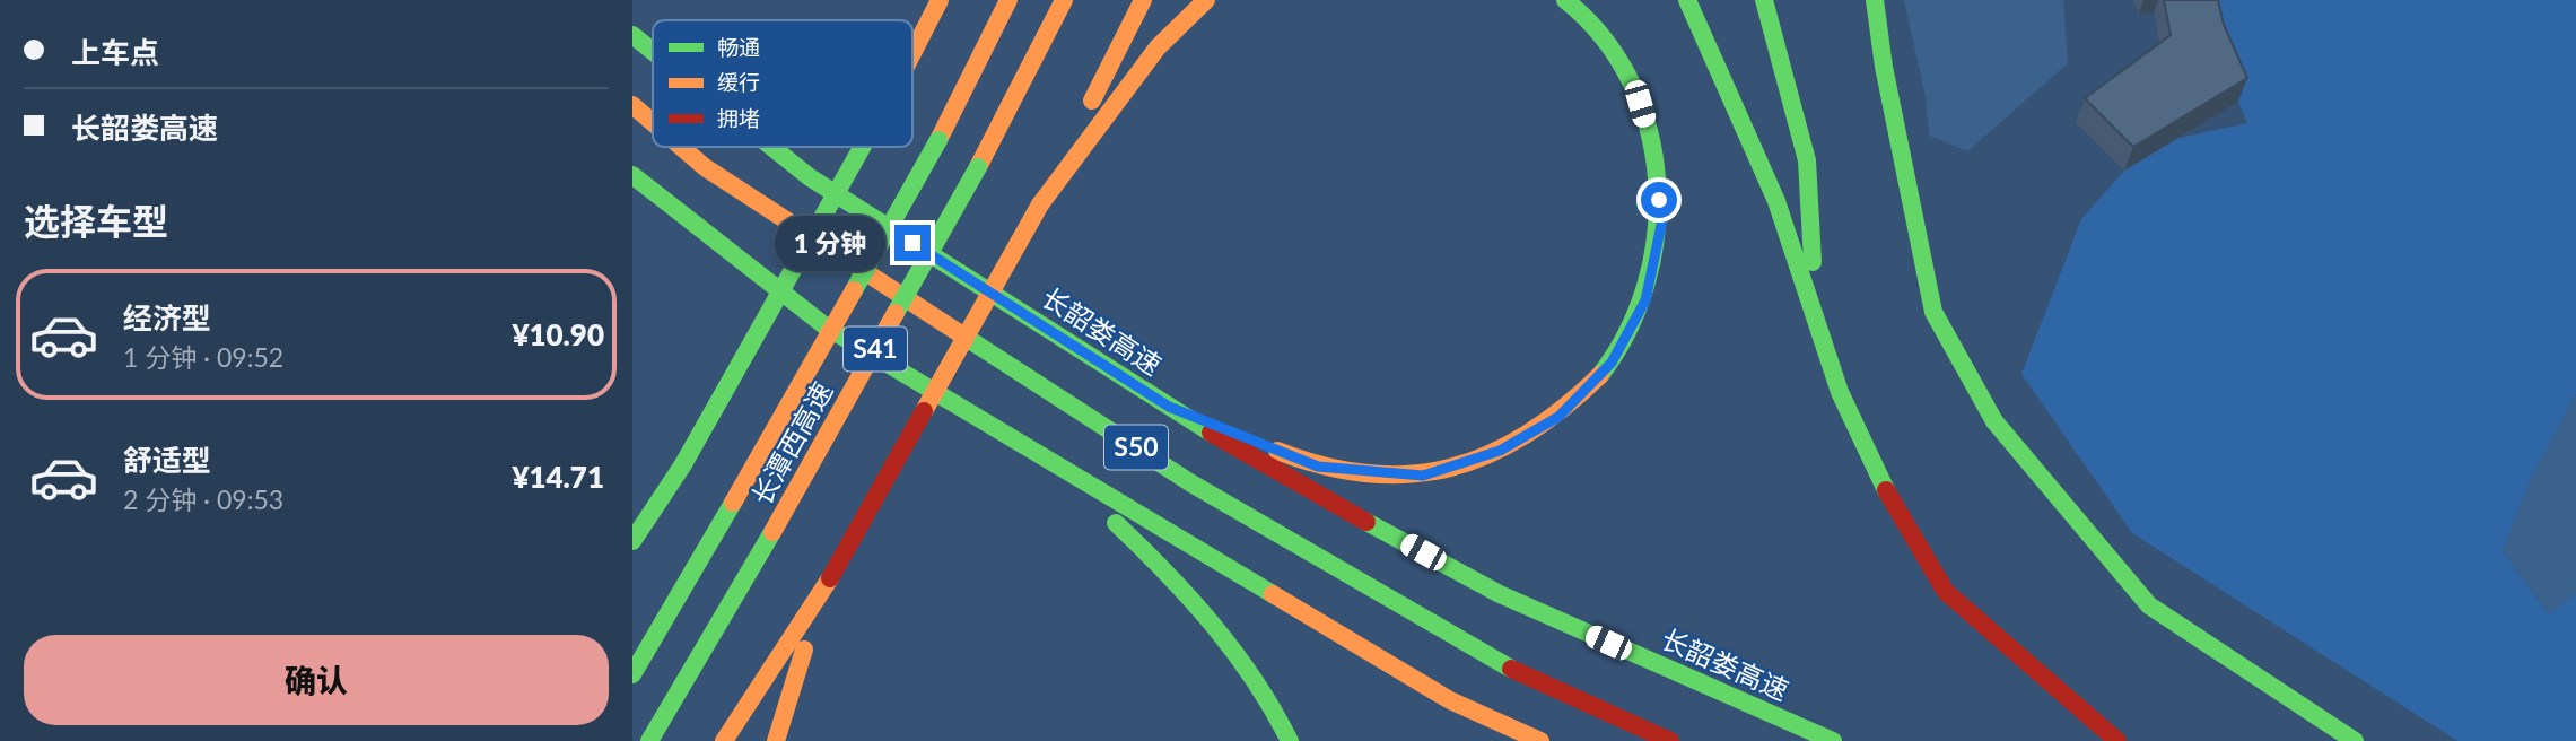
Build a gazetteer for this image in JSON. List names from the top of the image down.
{
  "streets": {
    "highway": [
      "长韶娄高速",
      "S41",
      "长潭西高速",
      "S50"
    ]
  },
  "legend": ["畅通", "缓行", "拥堵"],
  "page": {
    "banner": ["上车点", "长韶娄高速"],
    "heading": "选择车型",
    "bubble": "1 分钟",
    "list": [
      {
        "name": "经济型",
        "note": "1 分钟 · 09:52",
        "value": "¥10.90"
      },
      {
        "name": "舒适型",
        "note": "2 分钟 · 09:53",
        "value": "¥14.71"
      }
    ],
    "buttons": "确认"
  }
}
